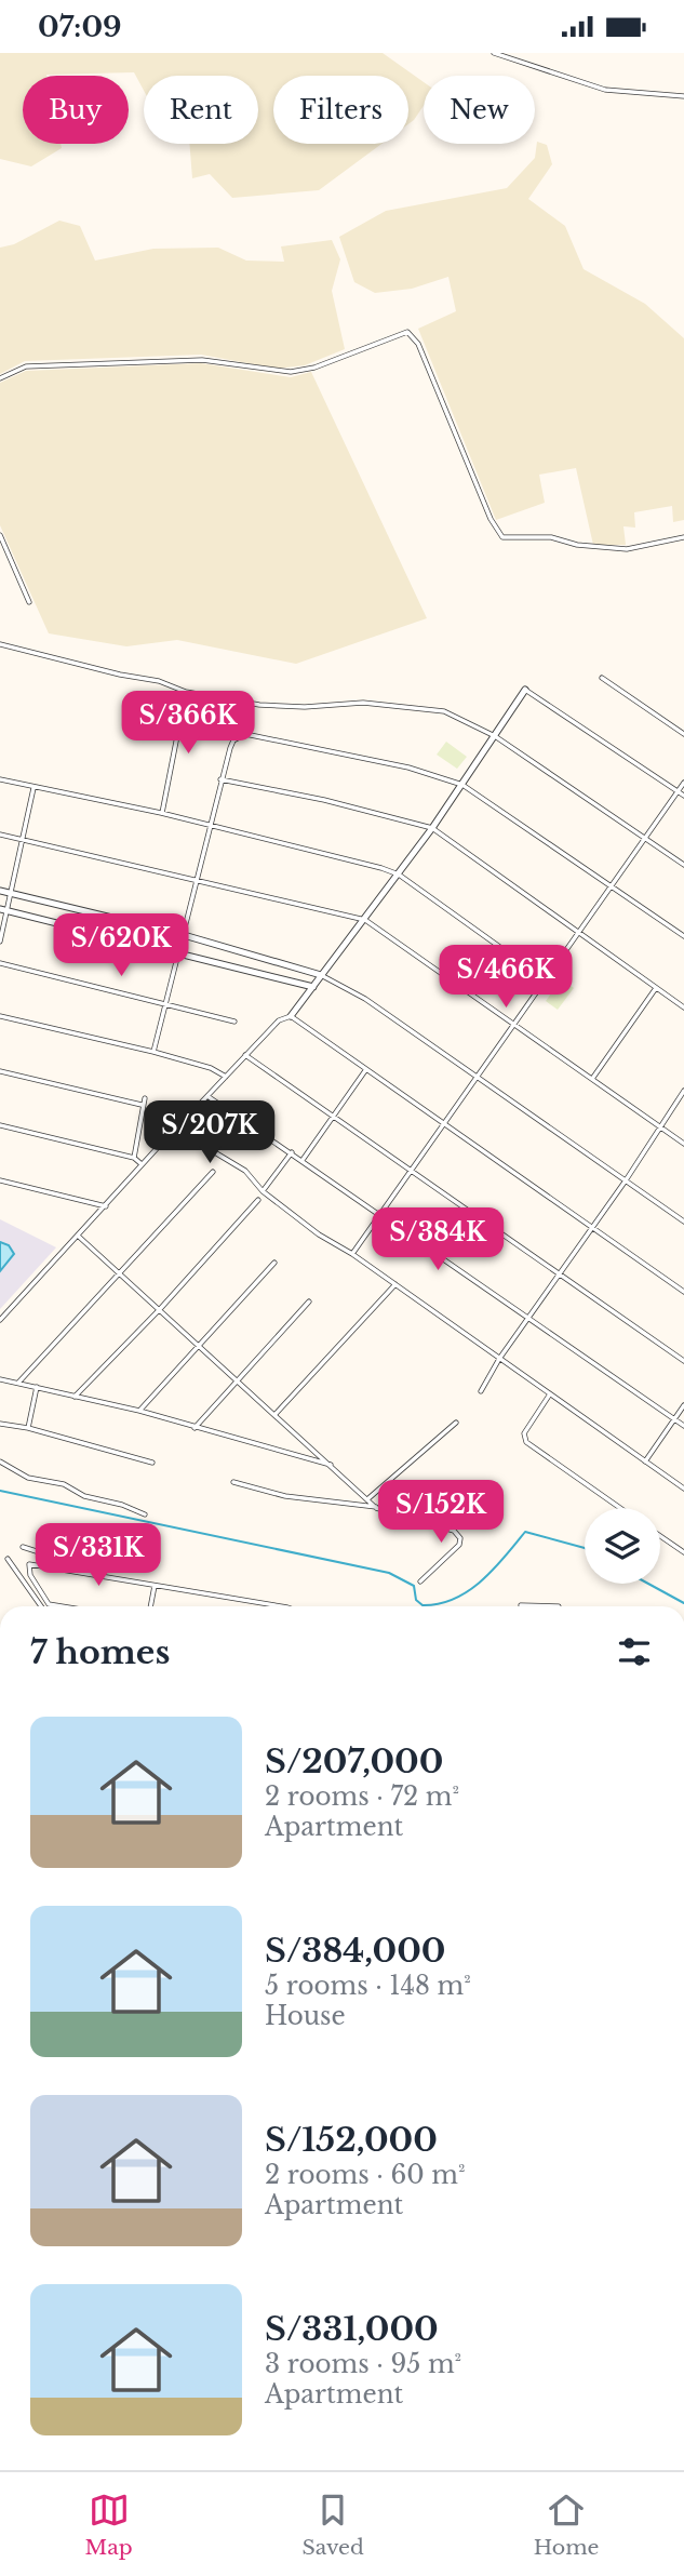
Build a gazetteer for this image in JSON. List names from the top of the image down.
{
  "page": {
    "status": "07:09",
    "chip": [
      "Buy",
      "Rent",
      "Filters",
      "New"
    ],
    "price": [
      "S/366K",
      "S/620K",
      "S/466K",
      "S/207K",
      "S/384K",
      "S/152K",
      "S/331K"
    ],
    "heading": "7 homes",
    "list": [
      {
        "name": "S/207,000",
        "note": "2 rooms · 72 m² · Apartment"
      },
      {
        "name": "S/384,000",
        "note": "5 rooms · 148 m² · House"
      },
      {
        "name": "S/152,000",
        "note": "2 rooms · 60 m² · Apartment"
      },
      {
        "name": "S/331,000",
        "note": "3 rooms · 95 m² · Apartment"
      }
    ],
    "tabs": ["Map", "Saved", "Home"]
  }
}
